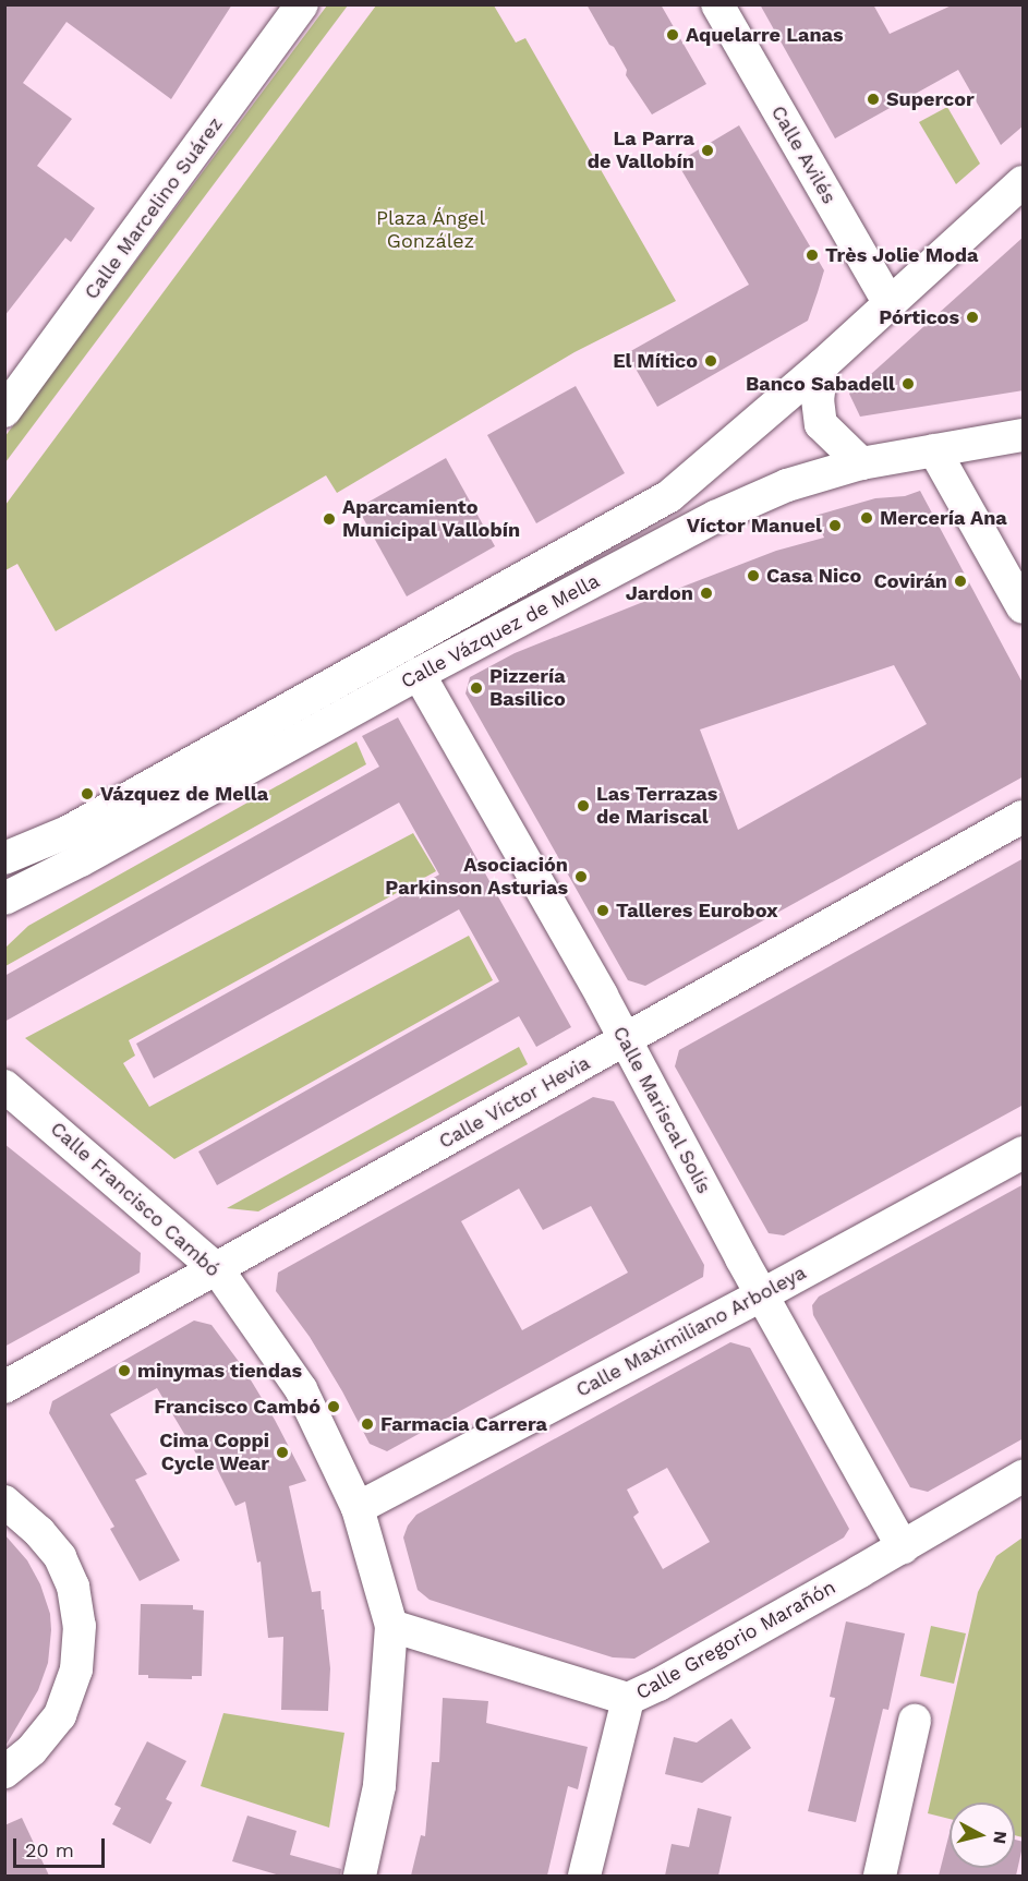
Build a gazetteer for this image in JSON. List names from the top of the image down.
{
  "streets": {
    "street": [
      "Calle Avilés",
      "Calle Marcelino Suárez",
      "Calle Vázquez de Mella",
      "Calle Víctor Hevia",
      "Calle Mariscal Solís",
      "Calle Francisco Cambó",
      "Calle Maximiliano Arboleya",
      "Calle Gregorio Marañón"
    ]
  },
  "crossings": [
    ["Calle Avilés", "Calle Vázquez de Mella"],
    ["Calle Vázquez de Mella", "Calle Mariscal Solís"],
    ["Calle Víctor Hevia", "Calle Mariscal Solís"],
    ["Calle Víctor Hevia", "Calle Francisco Cambó"],
    ["Calle Mariscal Solís", "Calle Maximiliano Arboleya"],
    ["Calle Mariscal Solís", "Calle Gregorio Marañón"],
    ["Calle Francisco Cambó", "Calle Maximiliano Arboleya"],
    ["Calle Francisco Cambó", "Calle Gregorio Marañón"]
  ],
  "parks": ["Plaza Ángel González"],
  "places": [
    "Aquelarre Lanas",
    "Supercor",
    "La Parra de Vallobín",
    "Très Jolie Moda",
    "Pórticos",
    "El Mítico",
    "Banco Sabadell",
    "Mercería Ana",
    "Aparcamiento Municipal Vallobín",
    "Víctor Manuel",
    "Casa Nico",
    "Covirán",
    "Jardon",
    "Pizzería Basilico",
    "Vázquez de Mella",
    "Las Terrazas de Mariscal",
    "Asociación Parkinson Asturias",
    "Talleres Eurobox",
    "minymas tiendas",
    "Francisco Cambó",
    "Farmacia Carrera",
    "Cima Coppi Cycle Wear"
  ],
  "scale_bar": "20 m",
  "north": "right"
}
